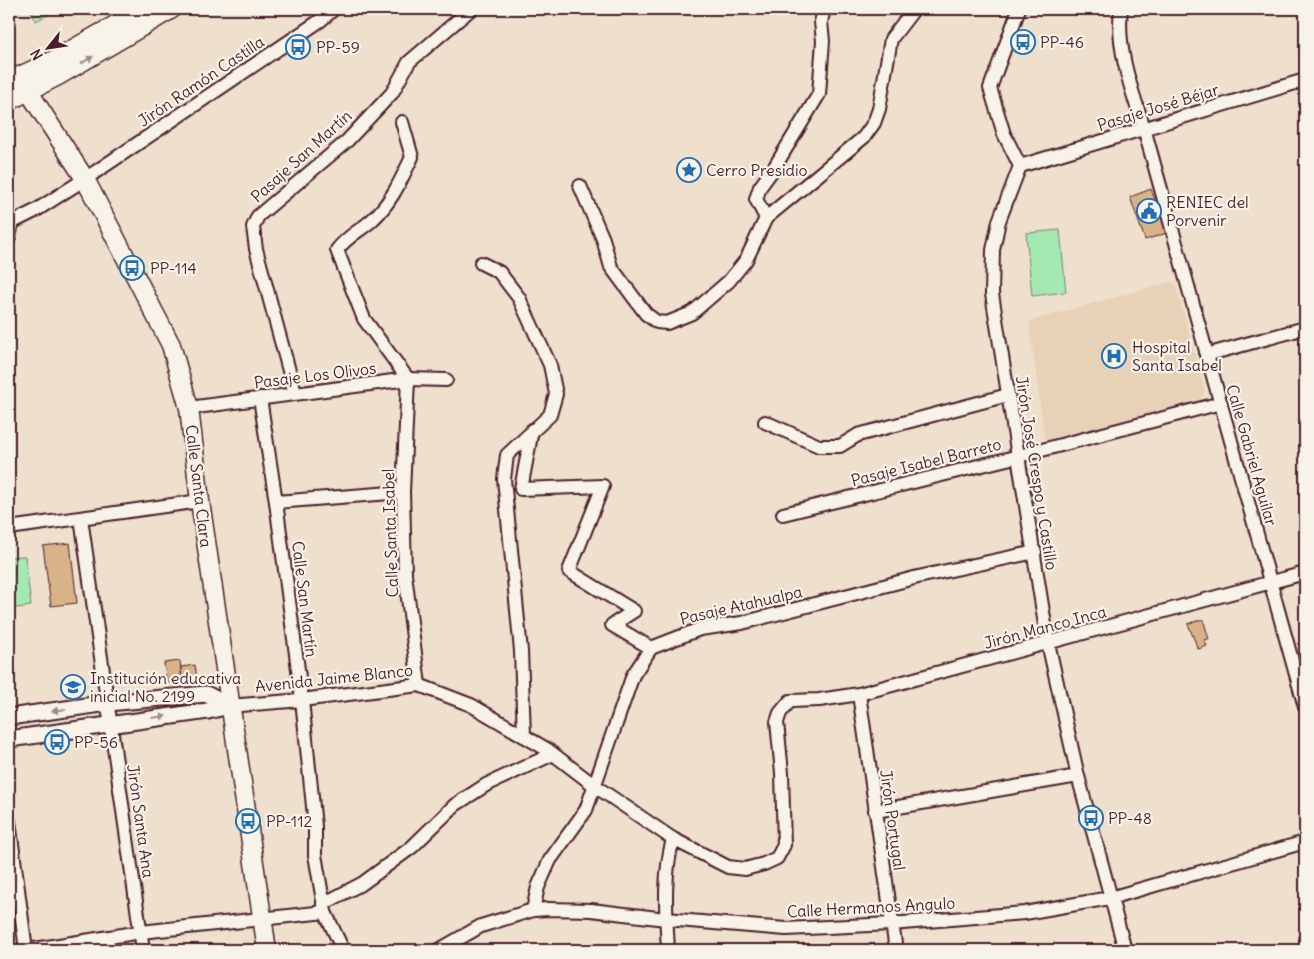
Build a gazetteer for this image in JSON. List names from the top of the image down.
{
  "streets": {
    "main road": ["Calle Santa Clara"],
    "street": [
      "Jirón Ramón Castilla",
      "Pasaje José Béjar",
      "Pasaje San Martín",
      "Pasaje Los Olivos",
      "Calle Gabriel Aguilar",
      "Pasaje Isabel Barreto",
      "Jirón José Crespo y Castillo",
      "Calle Santa Isabel",
      "Calle San Martín",
      "Pasaje Atahualpa",
      "Jirón Manco Inca",
      "Avenida Jaime Blanco",
      "Jirón Portugal",
      "Jirón Santa Ana",
      "Calle Hermanos Angulo"
    ]
  },
  "crossings": [
    ["Jirón Ramón Castilla", "Calle Santa Clara"],
    ["Pasaje José Béjar", "Calle Gabriel Aguilar"],
    ["Pasaje José Béjar", "Jirón José Crespo y Castillo"],
    ["Pasaje San Martín", "Pasaje Los Olivos"],
    ["Pasaje Los Olivos", "Calle Santa Clara"],
    ["Pasaje Los Olivos", "Calle Santa Isabel"],
    ["Pasaje Los Olivos", "Calle San Martín"],
    ["Calle Gabriel Aguilar", "Pasaje Isabel Barreto"],
    ["Calle Gabriel Aguilar", "Jirón Manco Inca"],
    ["Pasaje Isabel Barreto", "Jirón José Crespo y Castillo"],
    ["Jirón José Crespo y Castillo", "Pasaje Atahualpa"],
    ["Jirón José Crespo y Castillo", "Jirón Manco Inca"],
    ["Jirón José Crespo y Castillo", "Calle Hermanos Angulo"],
    ["Calle Santa Clara", "Avenida Jaime Blanco"],
    ["Calle Santa Isabel", "Avenida Jaime Blanco"],
    ["Calle San Martín", "Avenida Jaime Blanco"],
    ["Jirón Manco Inca", "Avenida Jaime Blanco"],
    ["Jirón Manco Inca", "Jirón Portugal"],
    ["Avenida Jaime Blanco", "Jirón Santa Ana"],
    ["Jirón Portugal", "Calle Hermanos Angulo"]
  ],
  "places": {
    "bus stop": [
      "PP-46",
      "PP-59",
      "PP-114",
      "PP-56",
      "PP-48",
      "PP-112"
    ],
    "place": ["Cerro Presidio"],
    "public building": ["RENIEC del Porvenir"],
    "hospital": ["Hospital Santa Isabel"],
    "school or university": ["Institución educativa inicial No. 2199"]
  },
  "north": "bottom left"
}
